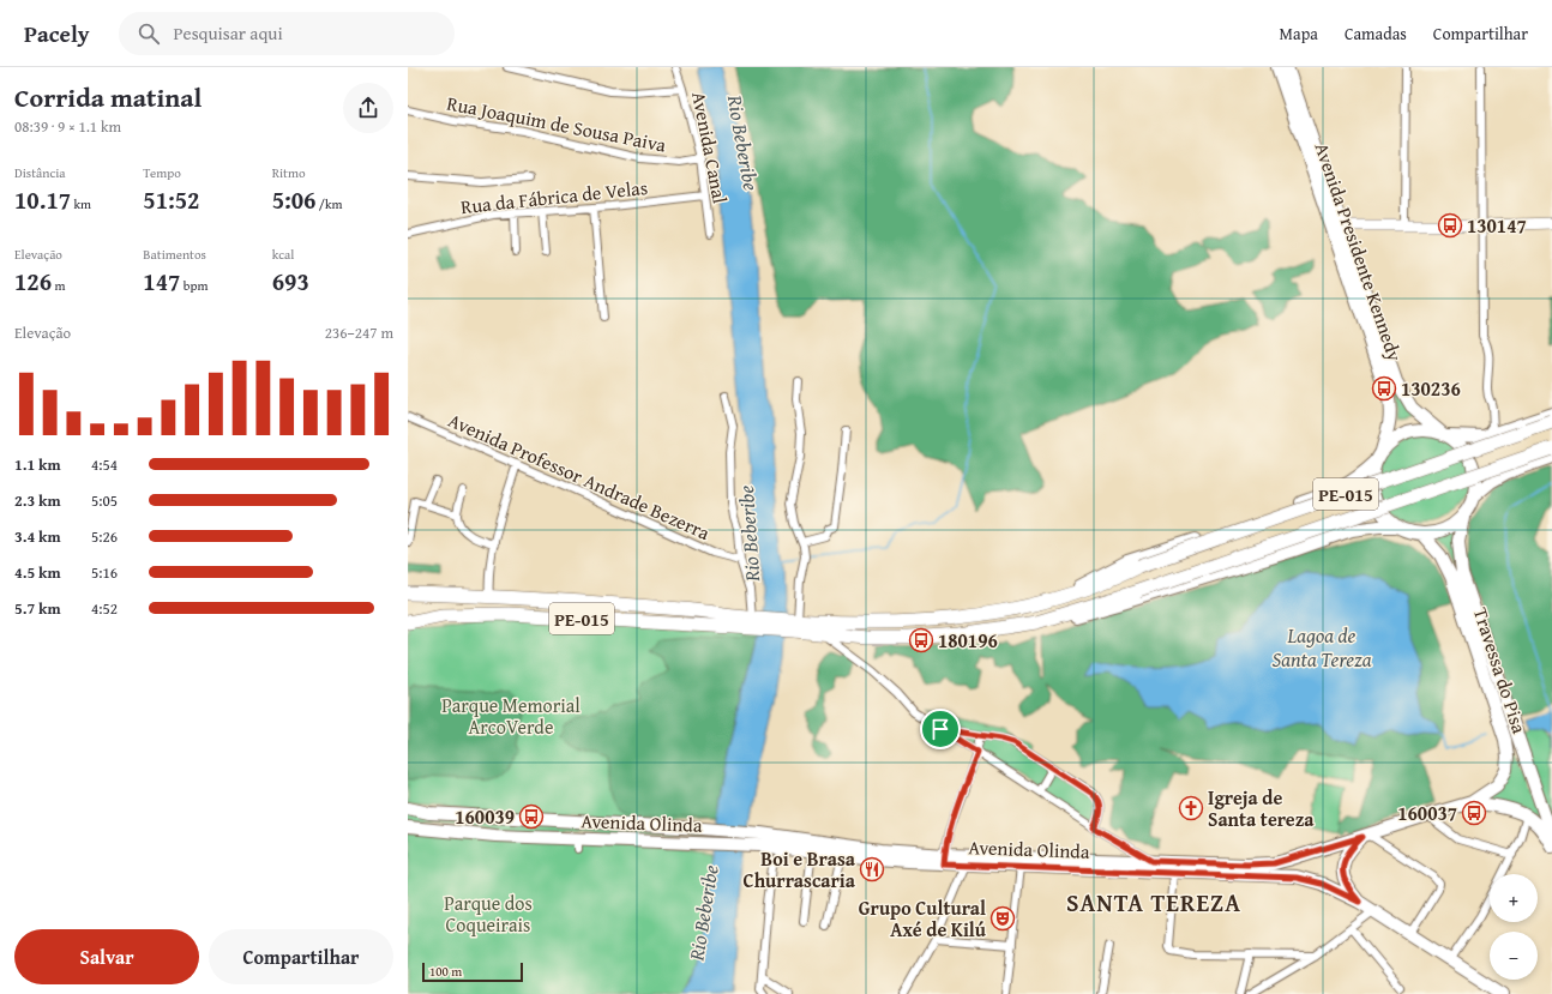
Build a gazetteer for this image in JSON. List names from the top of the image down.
{
  "streets": {
    "highway": ["PE-015"],
    "main road": ["Avenida Presidente Kennedy", "Travessa do Pisa", "Avenida Olinda"],
    "street": [
      "Rua Joaquim de Sousa Paiva",
      "Avenida Canal",
      "Rua da Fábrica de Velas",
      "Avenida Professor Andrade Bezerra"
    ]
  },
  "crossings": [
    ["Rua Joaquim de Sousa Paiva", "Avenida Canal"],
    ["Avenida Canal", "Rua da Fábrica de Velas"],
    ["Avenida Presidente Kennedy", "Travessa do Pisa"],
    ["Travessa do Pisa", "Avenida Olinda"]
  ],
  "districts": ["SANTA TEREZA"],
  "water": ["Rio Beberibe", "Lagoa de Santa Tereza"],
  "parks": ["Parque Memorial ArcoVerde", "Parque dos Coqueirais"],
  "places": {
    "bus stop": [
      "130147",
      "130236",
      "180196",
      "160037",
      "160039"
    ],
    "church": ["Igreja de Santa tereza"],
    "restaurant": ["Boi e Brasa Churrascaria"],
    "theatre": ["Grupo Cultural Axé de Kilú"]
  },
  "scale_bar": "100 m",
  "page": {
    "header": "Pacely",
    "search": "Pesquisar aqui",
    "nav": ["Mapa", "Camadas", "Compartilhar"],
    "heading": ["Corrida matinal", "08:39 · 9 × 1.1 km"],
    "stats": [
      ["Distância", "10.17 km"],
      ["Tempo", "51:52"],
      ["Ritmo", "5:06 /km"],
      ["Elevação", "126 m"],
      ["Batimentos", "147 bpm"],
      ["kcal", "693"]
    ],
    "chart": ["Elevação", "236–247 m"],
    "list": [
      {
        "name": "1.1 km",
        "note": "4:54"
      },
      {
        "name": "2.3 km",
        "note": "5:05"
      },
      {
        "name": "3.4 km",
        "note": "5:26"
      },
      {
        "name": "4.5 km",
        "note": "5:16"
      },
      {
        "name": "5.7 km",
        "note": "4:52"
      }
    ],
    "map_buttons": ["+", "−"],
    "buttons": ["Salvar", "Compartilhar"],
    "scale": "100 m"
  }
}
